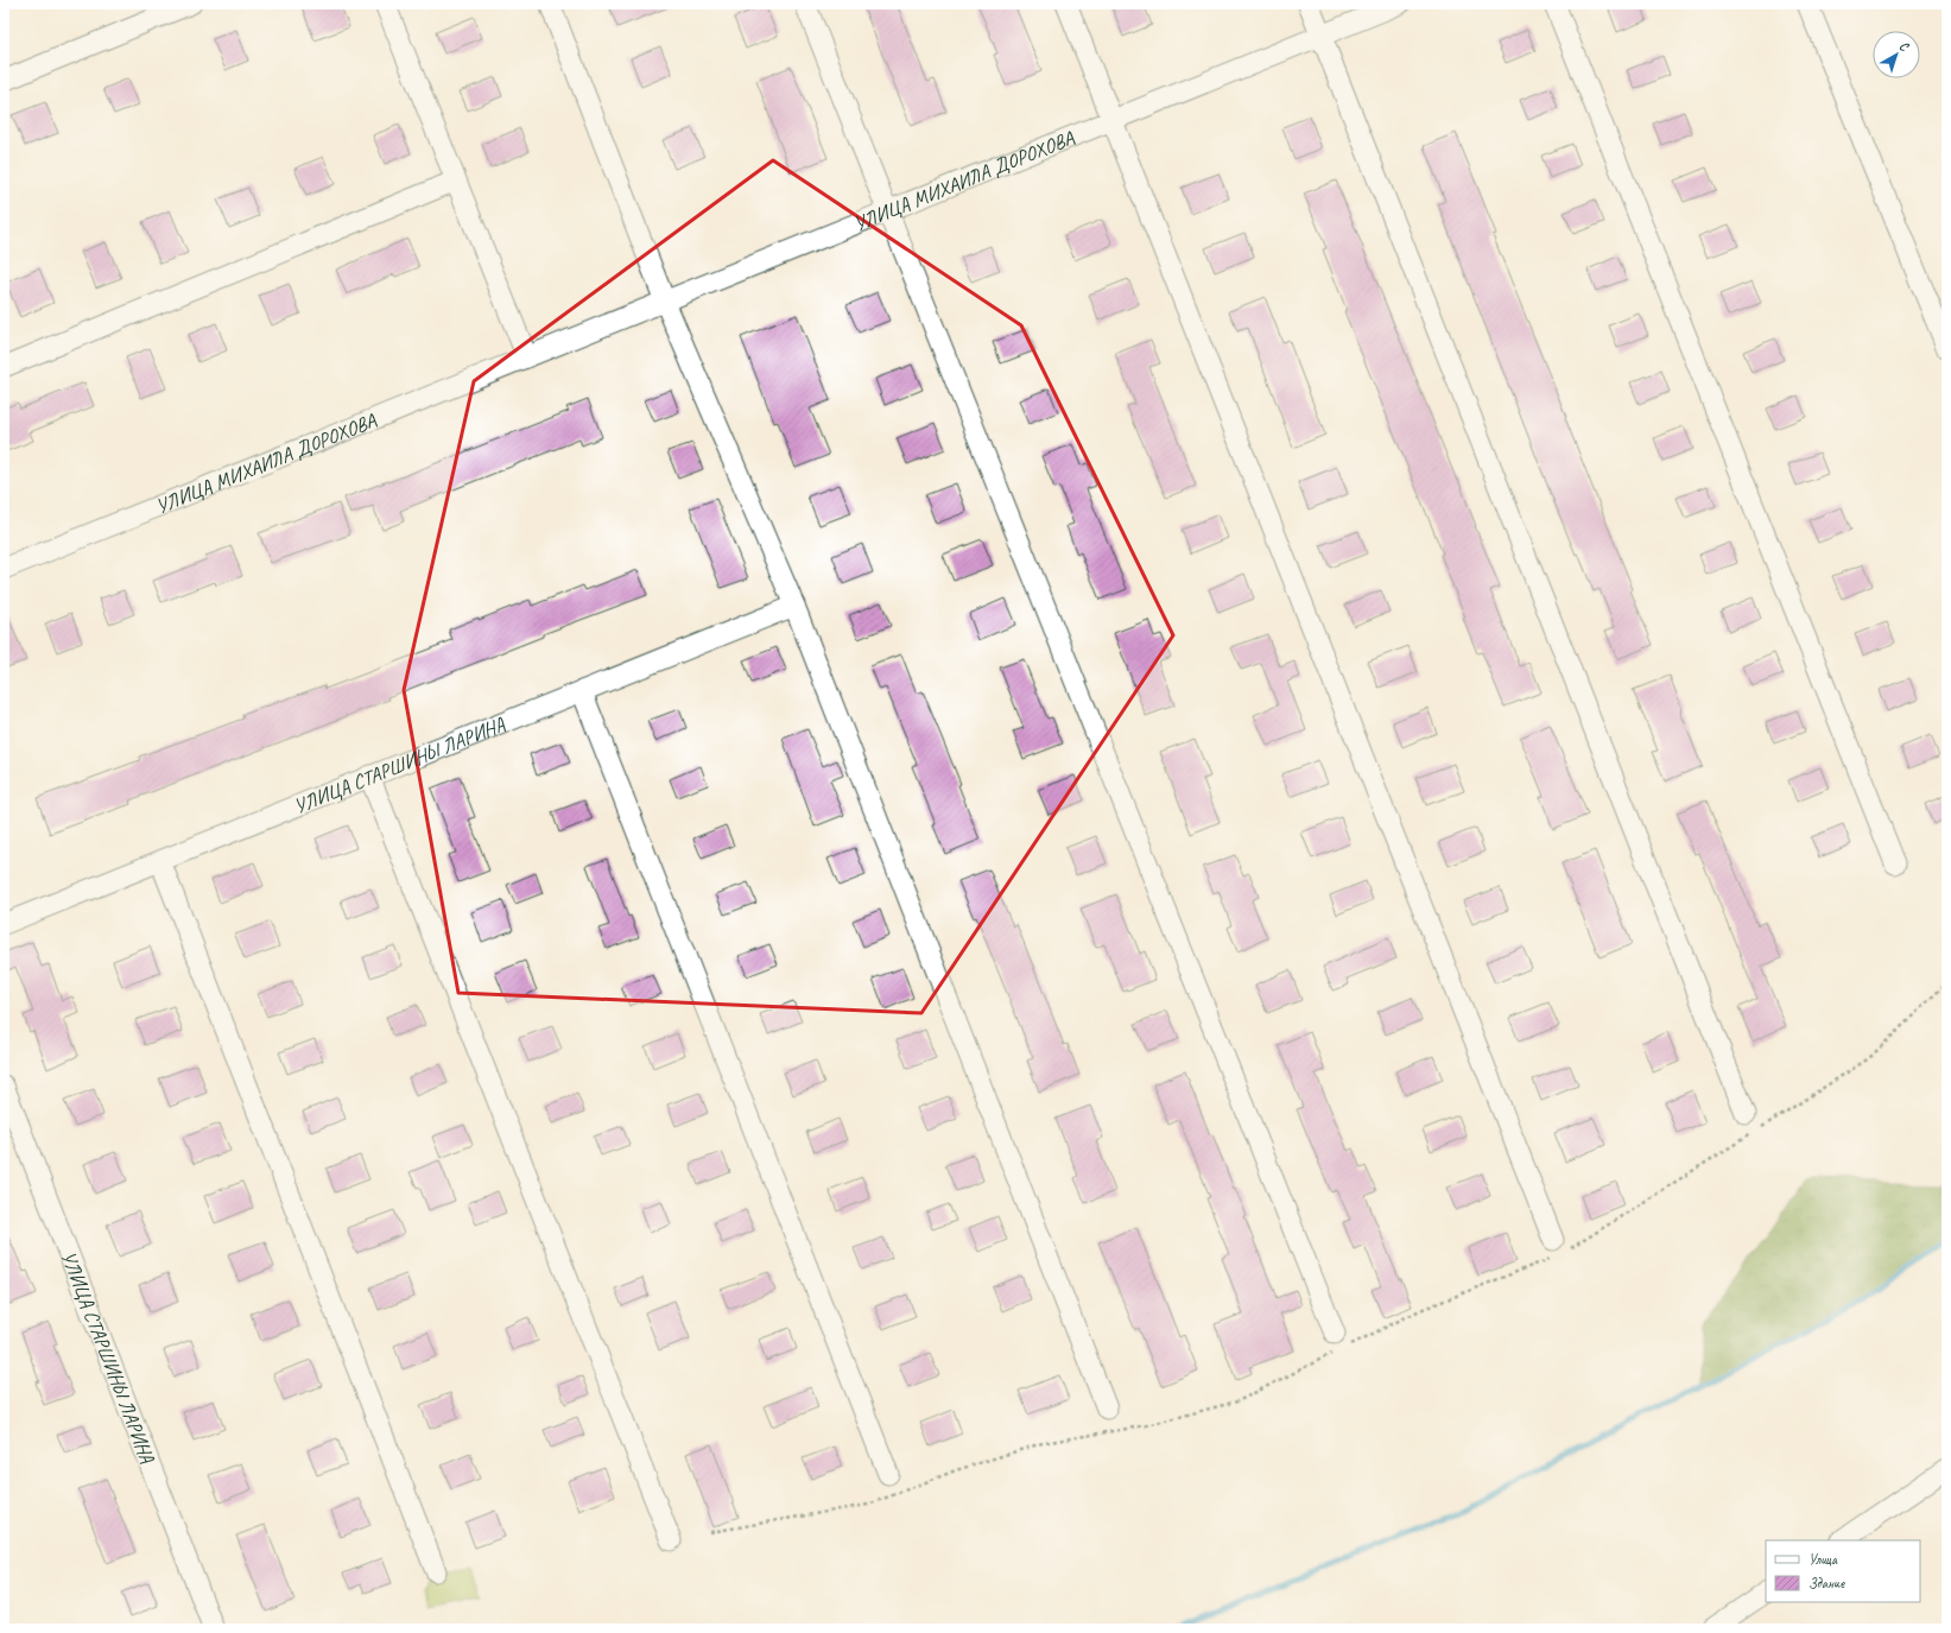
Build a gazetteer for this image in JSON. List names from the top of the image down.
{
  "streets": {
    "street": ["УЛИЦА МИХАИЛА ДОРОХОВА", "УЛИЦА СТАРШИНЫ ЛАРИНА"]
  },
  "legend": ["Улица", "Здание"],
  "north": "top right"
}
